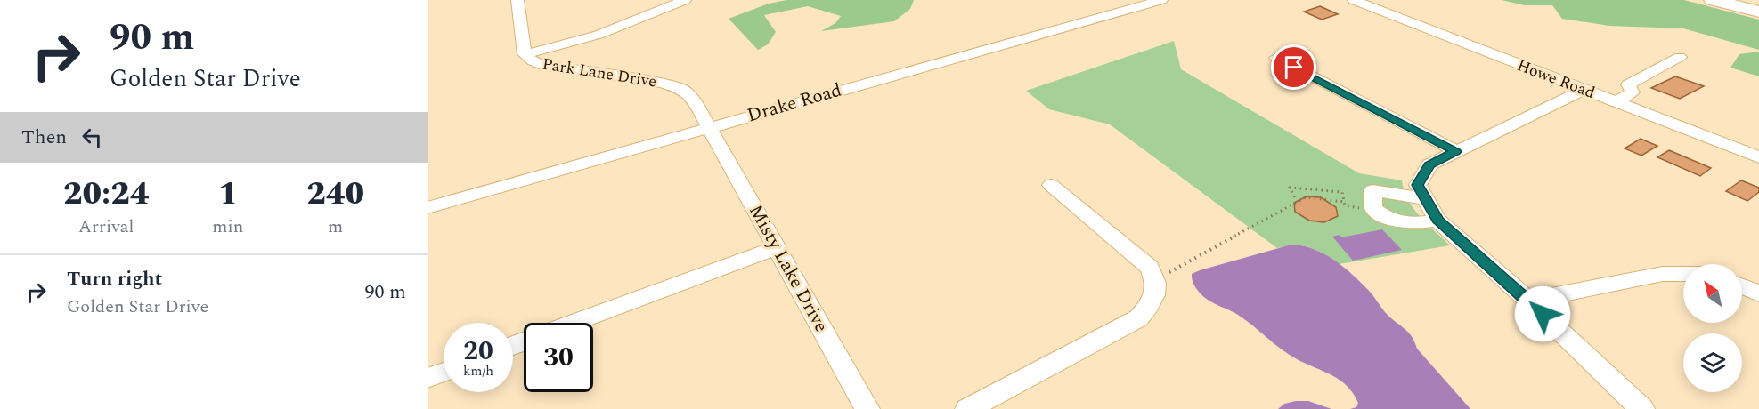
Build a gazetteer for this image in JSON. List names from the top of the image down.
{
  "streets": {
    "street": [
      "Park Lane Drive",
      "Howe Road",
      "Drake Road",
      "Misty Lake Drive"
    ]
  },
  "crossings": [
    ["Park Lane Drive", "Drake Road"],
    ["Park Lane Drive", "Misty Lake Drive"],
    ["Drake Road", "Misty Lake Drive"]
  ],
  "north": "top left",
  "page": {
    "turn": ["90 m", "Golden Star Drive"],
    "then": "Then",
    "eta": [
      "20:24",
      "Arrival",
      "1",
      "min",
      "240",
      "m"
    ],
    "list": [
      {
        "name": "Turn right",
        "note": "Golden Star Drive",
        "value": "90 m"
      }
    ],
    "speed": "20 km/h",
    "limit": "30"
  }
}
